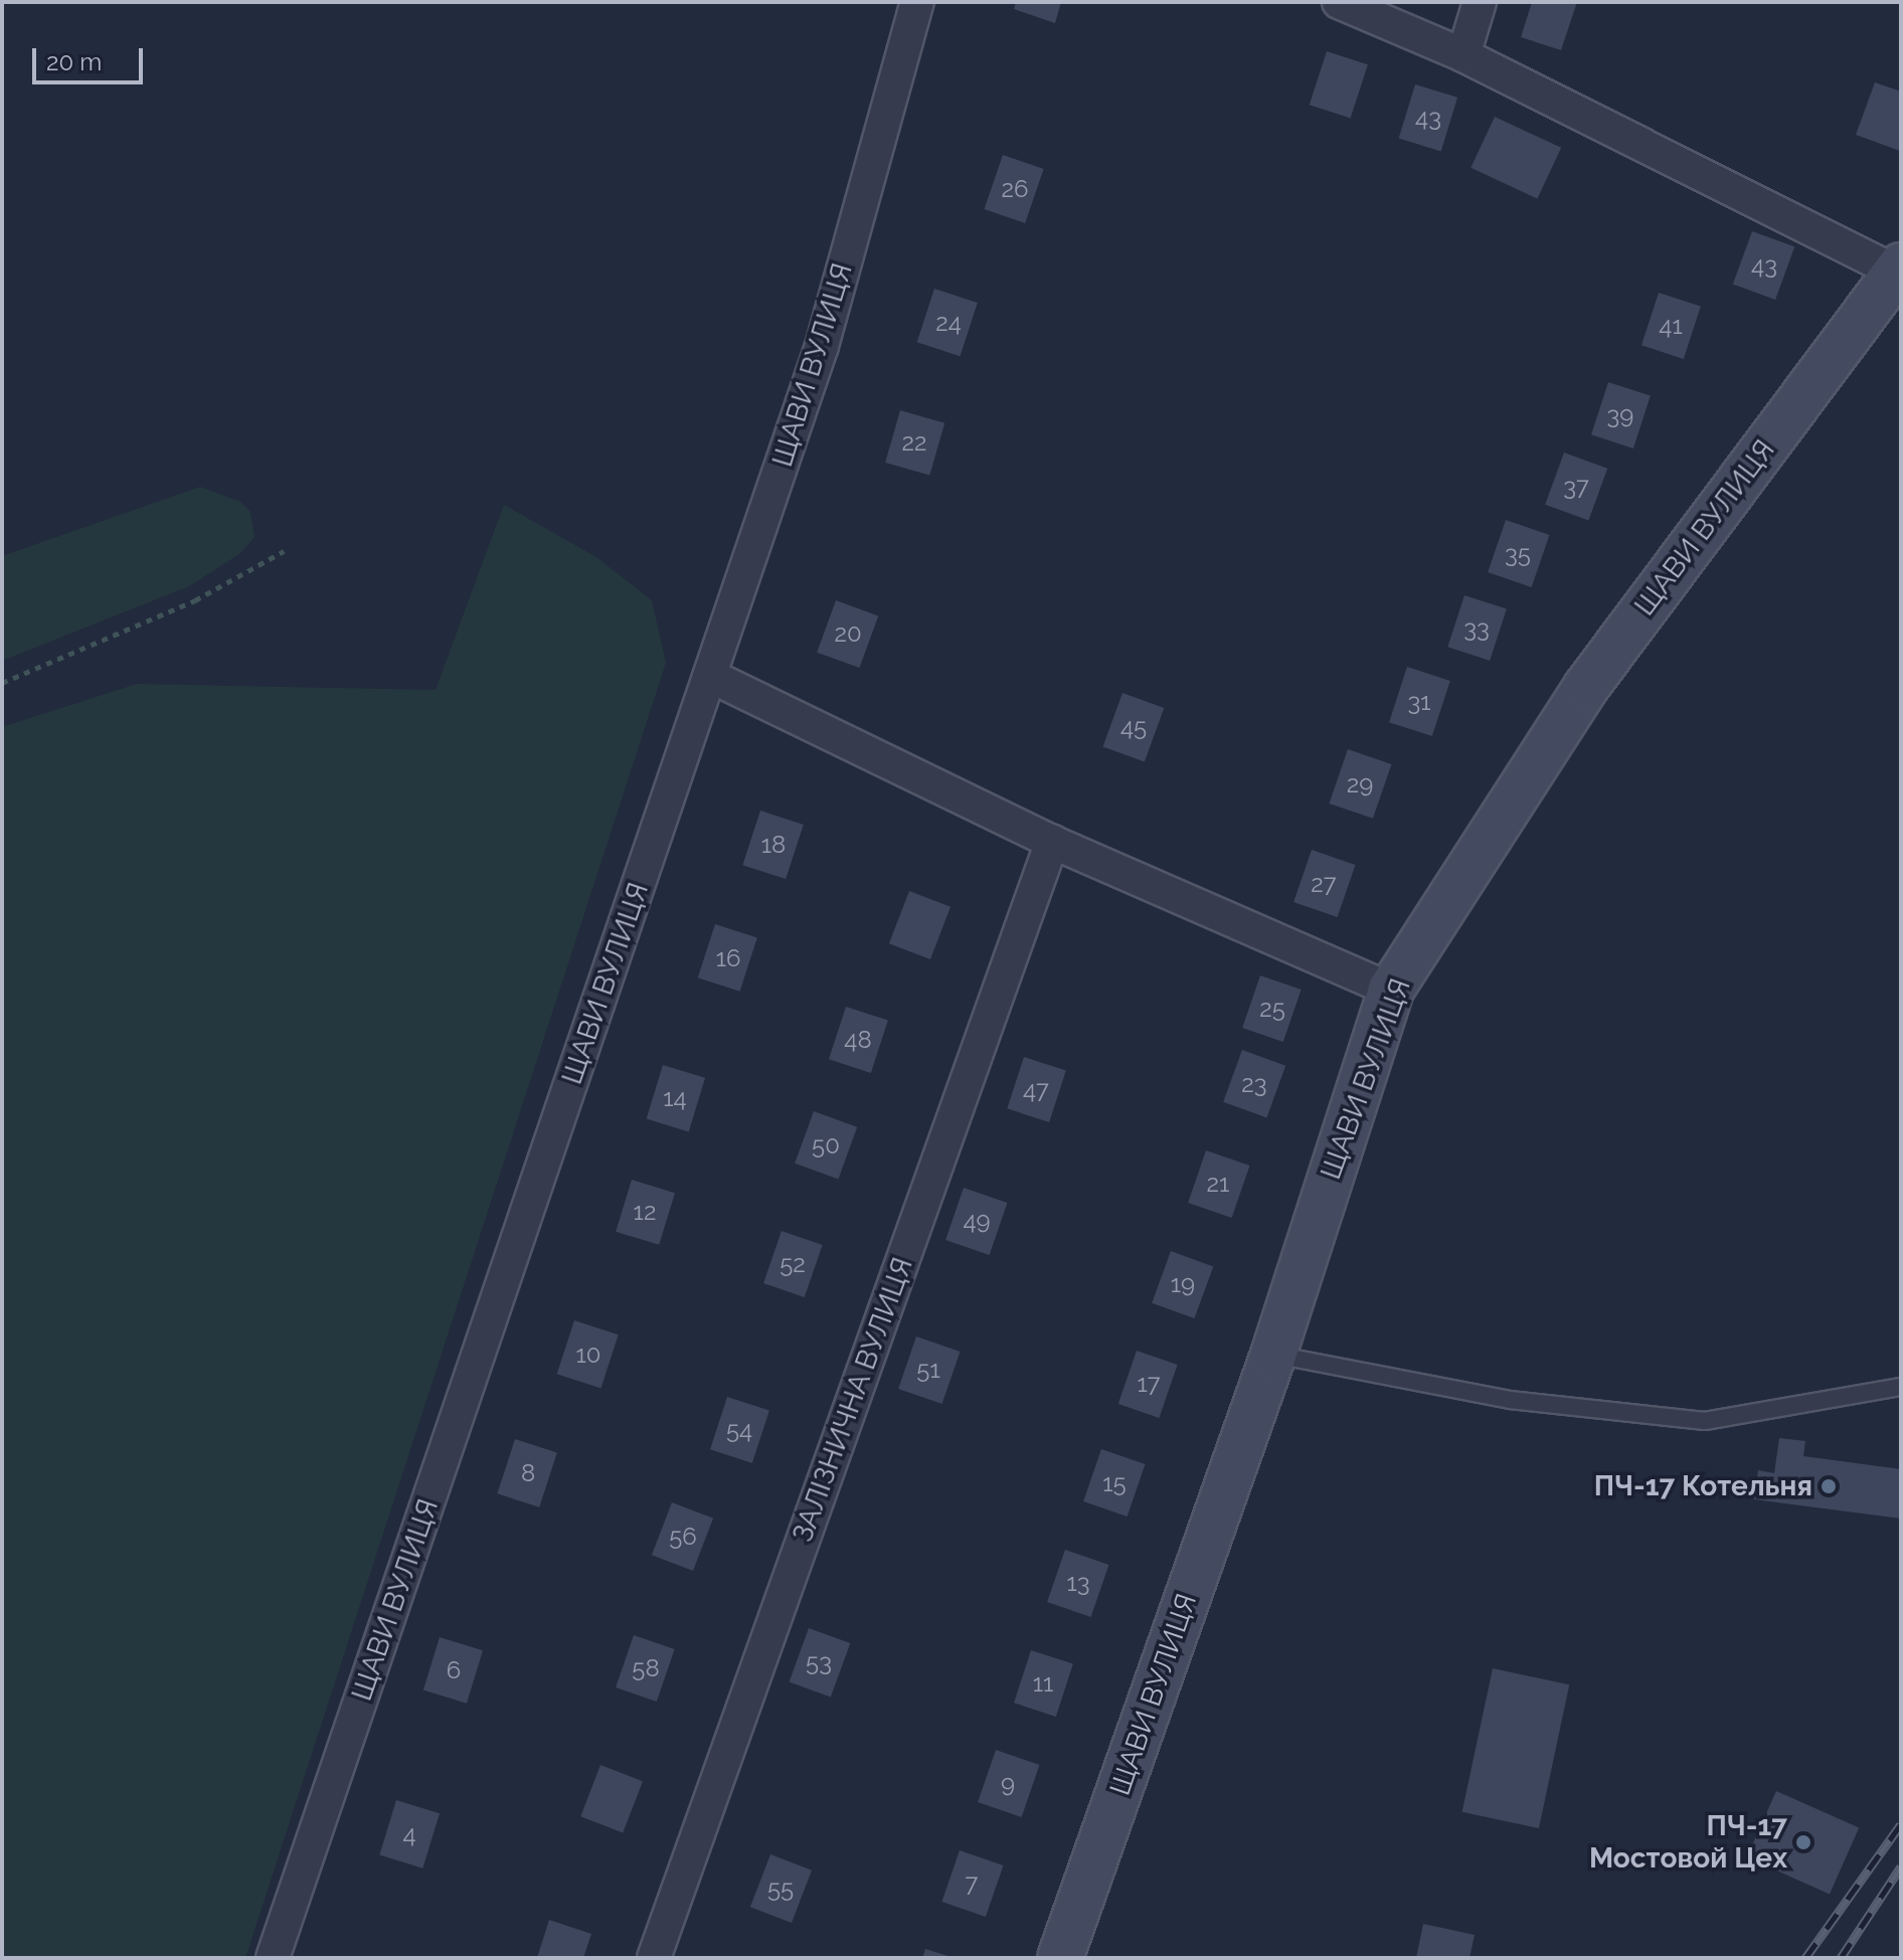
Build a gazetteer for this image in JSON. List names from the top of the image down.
{
  "streets": {
    "main road": ["ЩАВИ ВУЛИЦЯ"],
    "street": ["ЗАЛІЗНИЧНА ВУЛИЦЯ"]
  },
  "places": ["ПЧ-17 Котельня", "ПЧ-17 Мостовой Цех"],
  "house_numbers": [
    "43",
    "26",
    "43",
    "24",
    "41",
    "39",
    "22",
    "37",
    "35",
    "33",
    "20",
    "31",
    "45",
    "29",
    "18",
    "27",
    "16",
    "25",
    "48",
    "23",
    "47",
    "14",
    "50",
    "21",
    "12",
    "49",
    "52",
    "19",
    "10",
    "51",
    "17",
    "54",
    "8",
    "15",
    "56",
    "13",
    "53",
    "58",
    "6",
    "11",
    "9",
    "4",
    "7",
    "55"
  ],
  "scale_bar": "20 m"
}
